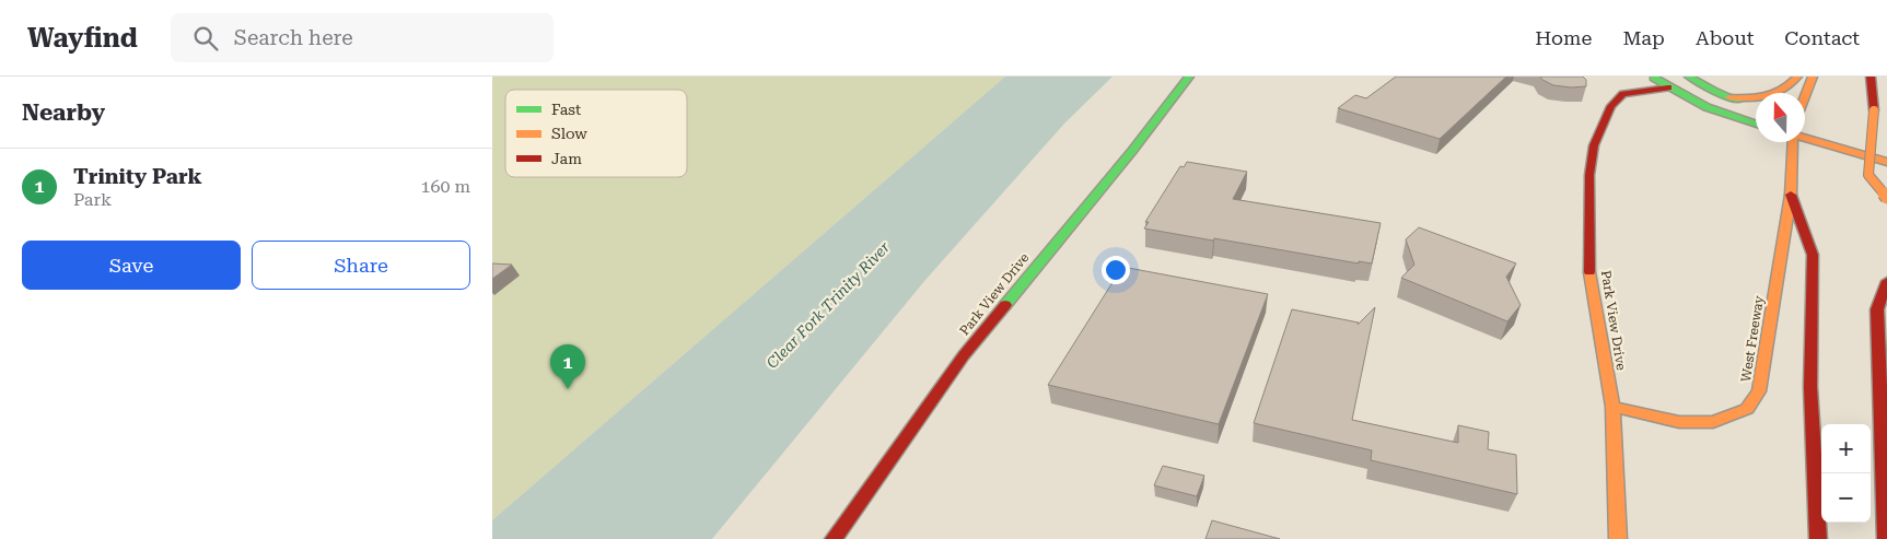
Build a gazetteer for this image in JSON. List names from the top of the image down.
{
  "streets": {
    "main road": ["Park View Drive", "West Freeway"]
  },
  "crossings": [
    ["Park View Drive", "West Freeway"]
  ],
  "water": ["Clear Fork Trinity River"],
  "legend": ["Fast", "Slow", "Jam"],
  "north": "top",
  "page": {
    "header": "Wayfind",
    "search": "Search here",
    "nav": [
      "Home",
      "Map",
      "About",
      "Contact"
    ],
    "heading": "Nearby",
    "list": [
      {
        "mark": "1",
        "name": "Trinity Park",
        "note": "Park",
        "value": "160 m"
      }
    ],
    "buttons": ["Save", "Share"],
    "pins": "1",
    "map_buttons": ["+", "−"]
  }
}
